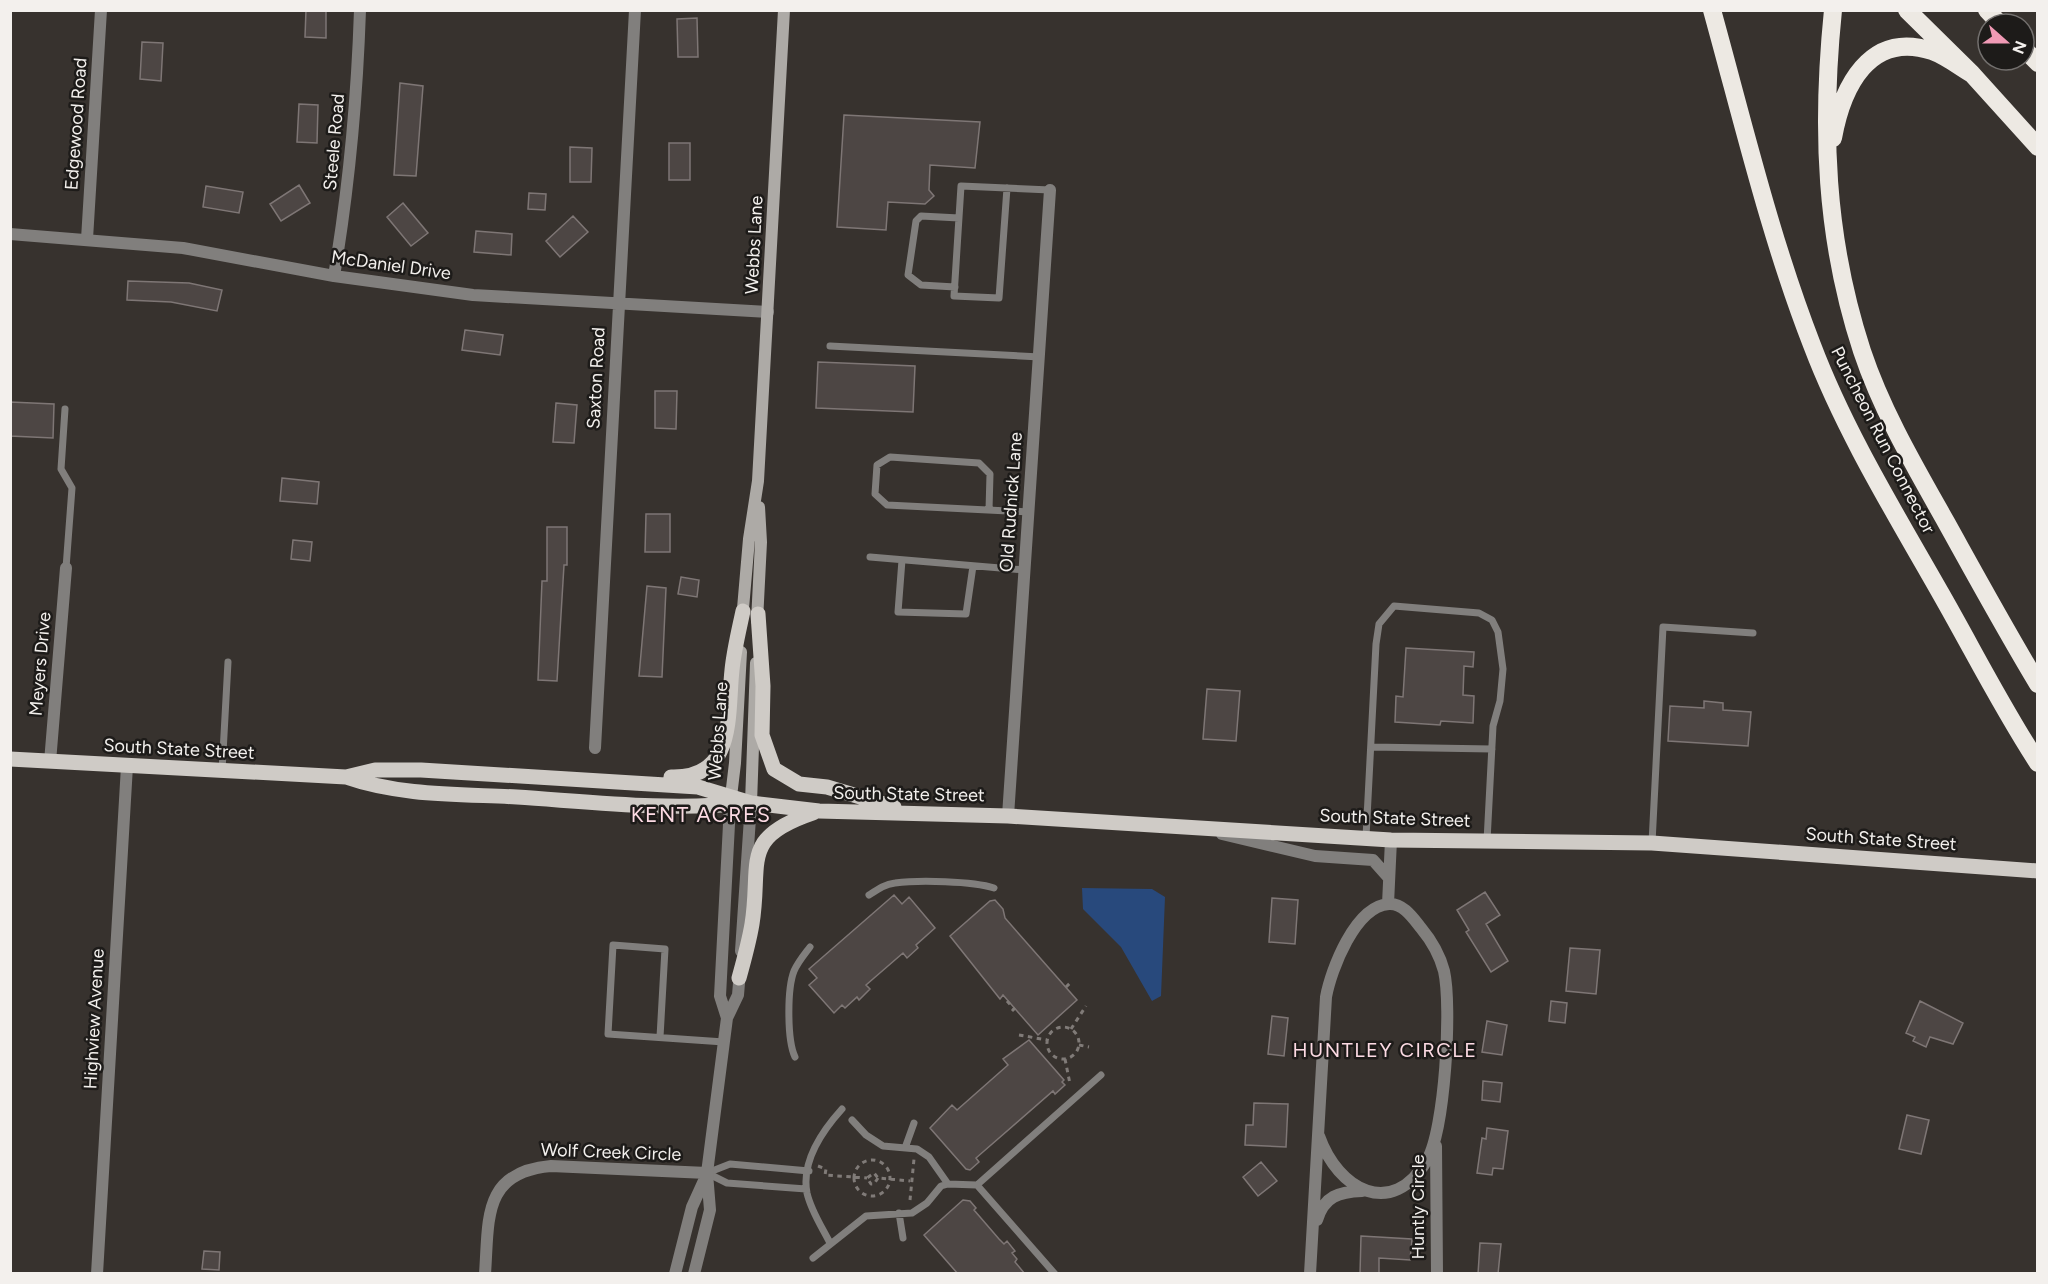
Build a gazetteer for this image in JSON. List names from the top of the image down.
{
  "streets": {
    "highway": ["Puncheon Run Connector"],
    "main road": ["South State Street"],
    "street": [
      "Edgewood Road",
      "Steele Road",
      "Webbs Lane",
      "McDaniel Drive",
      "Saxton Road",
      "Old Rudnick Lane",
      "Meyers Drive",
      "Highview Avenue",
      "Wolf Creek Circle",
      "Huntly Circle"
    ]
  },
  "crossings": [
    ["Edgewood Road", "McDaniel Drive"],
    ["Steele Road", "McDaniel Drive"],
    ["Webbs Lane", "McDaniel Drive"],
    ["Webbs Lane", "South State Street"],
    ["McDaniel Drive", "Saxton Road"],
    ["Old Rudnick Lane", "South State Street"],
    ["Meyers Drive", "South State Street"],
    ["South State Street", "Highview Avenue"]
  ],
  "districts": ["KENT ACRES", "HUNTLEY CIRCLE"],
  "north": "right"
}
